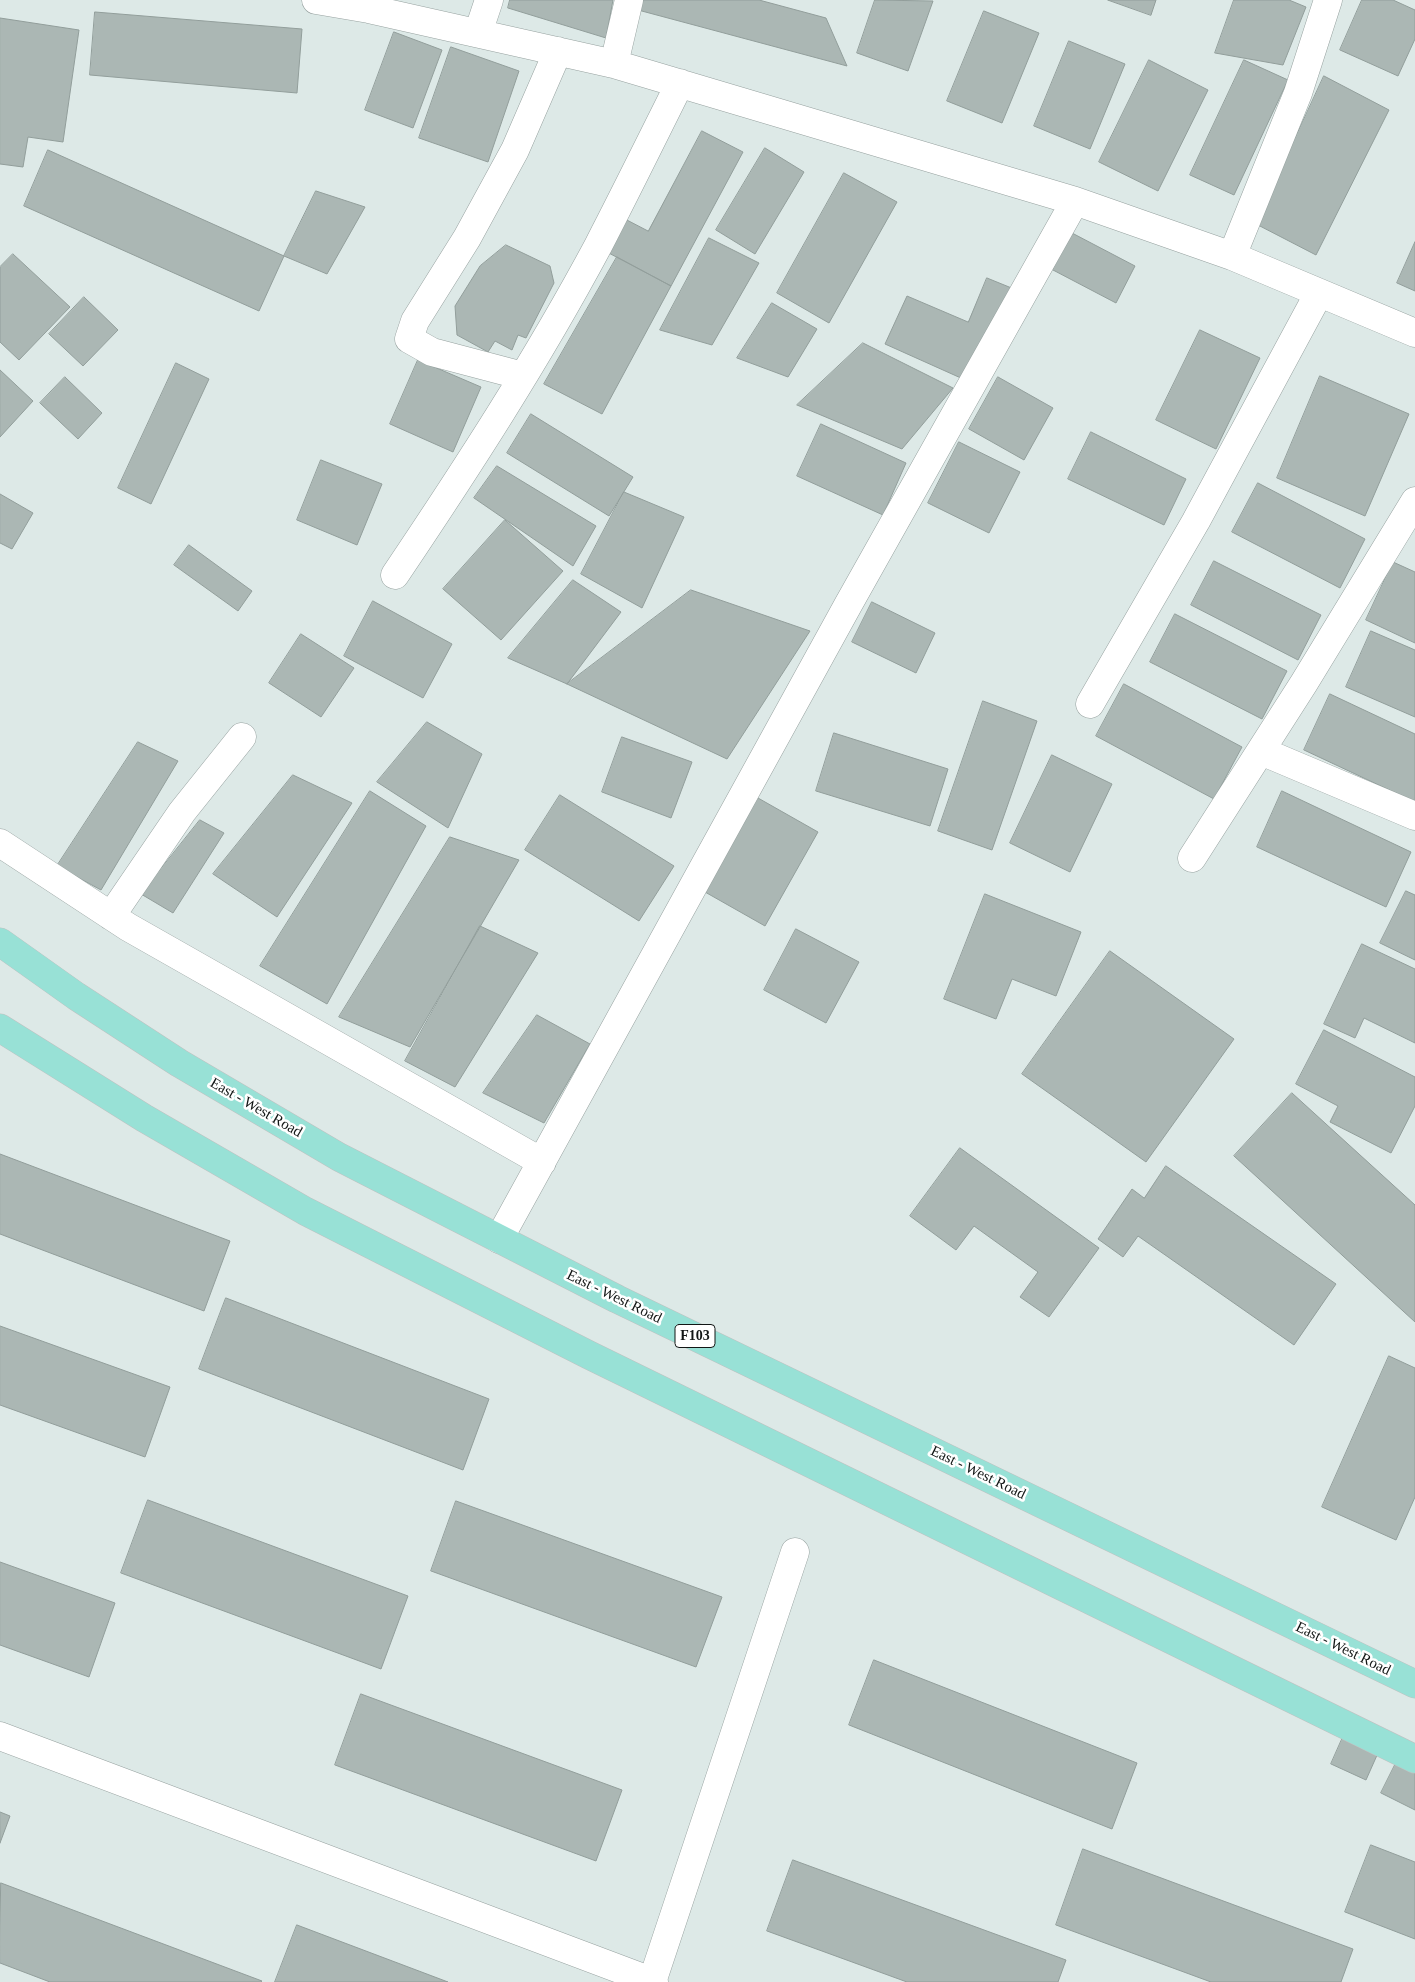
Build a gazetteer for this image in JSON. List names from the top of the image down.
{
  "streets": {
    "main road": ["East - West Road", "F103"]
  }
}
